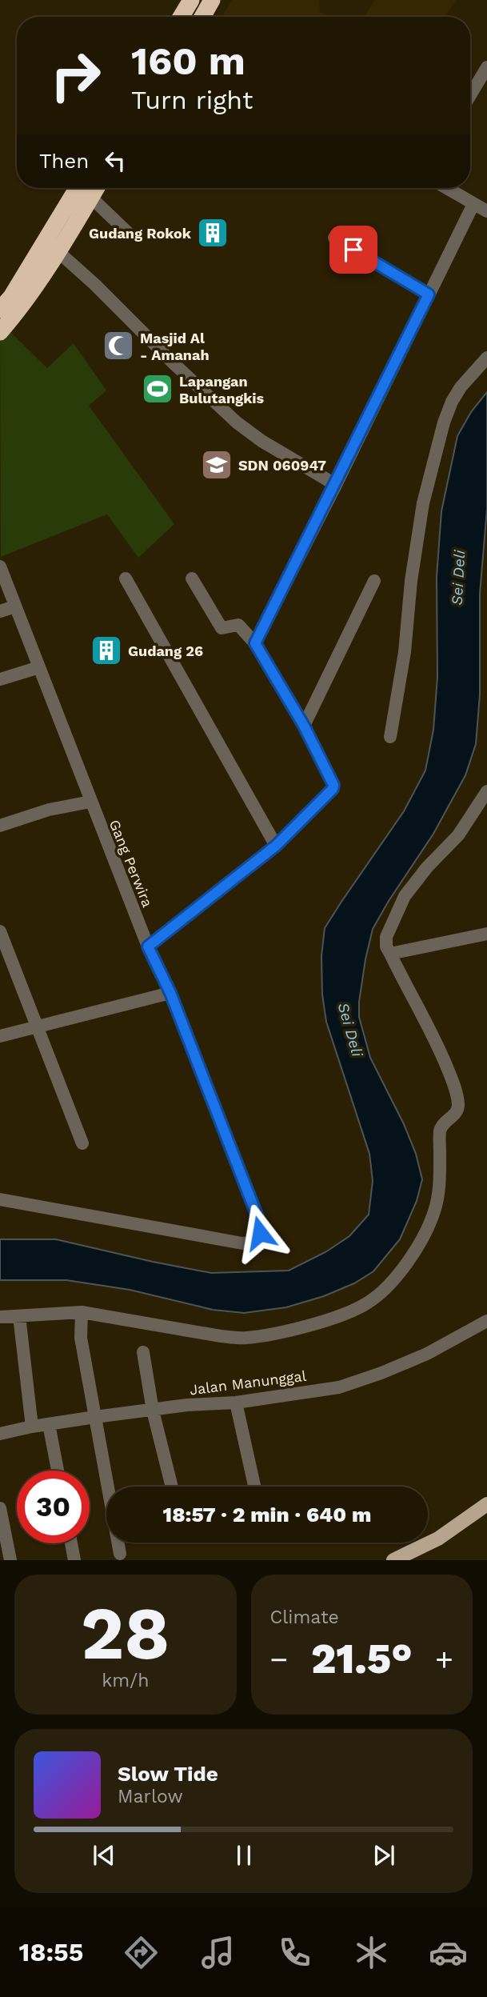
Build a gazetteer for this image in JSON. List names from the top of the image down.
{
  "streets": {
    "street": ["Gang Perwira", "Jalan Manunggal"]
  },
  "water": ["Sei Deli"],
  "places": {
    "building": ["Gudang Rokok", "Gudang 26"],
    "mosque": ["Masjid Al - Amanah"],
    "sports": ["Lapangan Bulutangkis"],
    "school or university": ["SDN 060947"]
  },
  "page": {
    "turn": ["160 m", "Turn right"],
    "then": "Then",
    "limit": "30",
    "trip": "18:57 · 2 min · 640 m",
    "tile": [
      ["28", "km/h"],
      "Climate"
    ],
    "heat": ["−", "21.5°", "+"],
    "song": ["Slow Tide", "Marlow"],
    "tabs": "18:55"
  }
}
